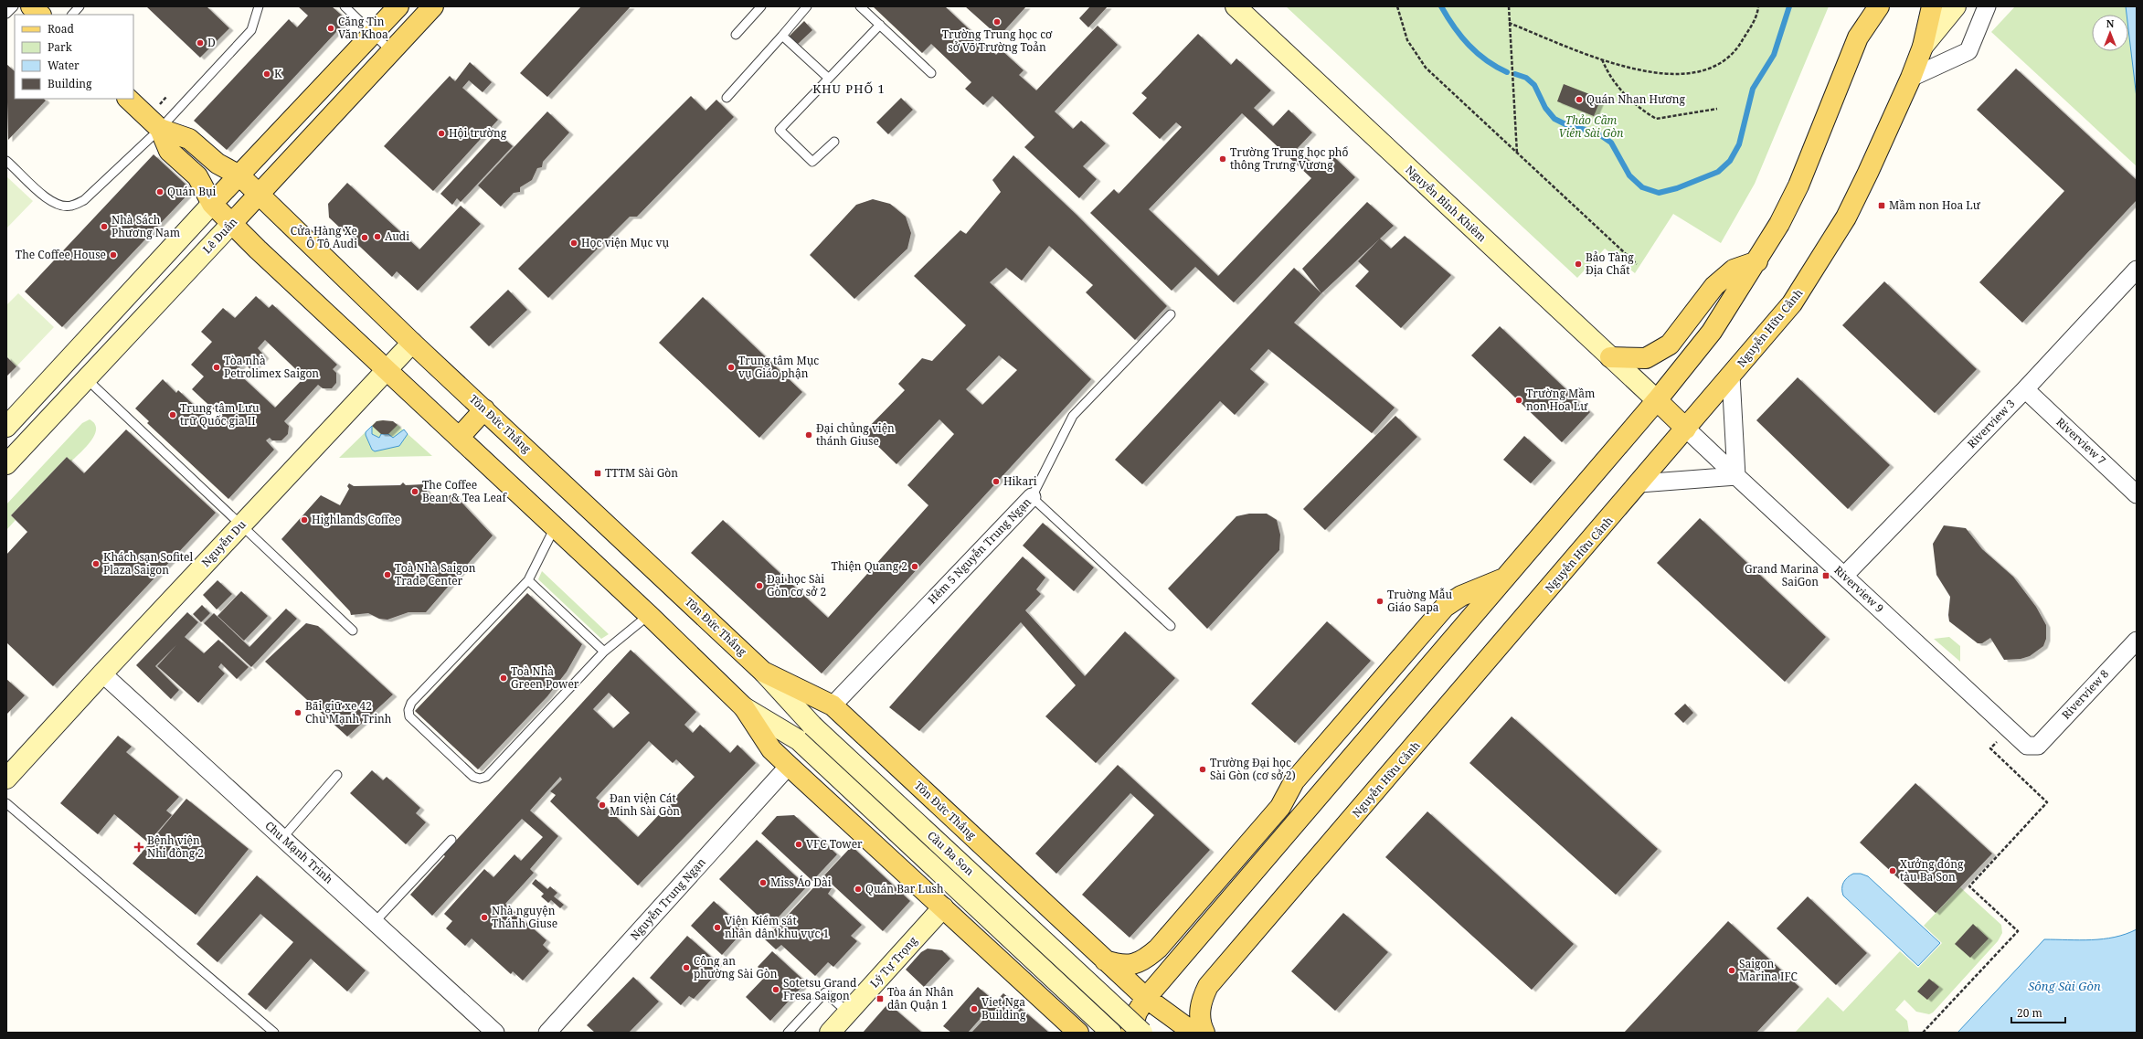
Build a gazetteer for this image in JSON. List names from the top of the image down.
{
  "streets": {
    "main road": [
      "Nguyễn Bỉnh Khiêm",
      "Lê Duẩn",
      "Nguyễn Hữu Cảnh",
      "Tôn Đức Thắng",
      "Nguyễn Du",
      "Cầu Ba Son",
      "Lý Tự Trọng"
    ],
    "street": [
      "Riverview 3",
      "Riverview 7",
      "Hẻm 5 Nguyễn Trung Ngạn",
      "Riverview 9",
      "Riverview 8",
      "Chu Mạnh Trinh",
      "Nguyễn Trung Ngạn"
    ]
  },
  "crossings": [
    ["Lê Duẩn", "Tôn Đức Thắng"],
    ["Nguyễn Hữu Cảnh", "Riverview 9"],
    ["Tôn Đức Thắng", "Nguyễn Du"],
    ["Tôn Đức Thắng", "Hẻm 5 Nguyễn Trung Ngạn"],
    ["Tôn Đức Thắng", "Cầu Ba Son"],
    ["Riverview 3", "Riverview 7"],
    ["Riverview 3", "Riverview 9"],
    ["Nguyễn Du", "Chu Mạnh Trinh"],
    ["Riverview 9", "Riverview 8"]
  ],
  "districts": ["KHU PHỐ 1"],
  "water": ["Sông Sài Gòn"],
  "parks": ["Thảo Cầm Viên Sài Gòn"],
  "places": {
    "other": [
      "Trường Trung học cơ sở Võ Trường Toản",
      "Căng Tin Văn Khoa",
      "D",
      "K",
      "Quán Nhan Hương",
      "Hội trường",
      "Trường Trung học phổ thông Trưng Vương",
      "Quán Bụi",
      "Nhà Sách Phương Nam",
      "Audi",
      "Cửa Hàng Xe Ô Tô Audi",
      "Học viện Mục vụ",
      "The Coffee House",
      "Bảo Tàng Địa Chất",
      "Tòa nhà Petrolimex Saigon",
      "Trung tâm Mục vụ Giáo phận",
      "Trường Mầm non Hoa Lư",
      "Trung tâm Lưu trữ Quốc gia II",
      "Đại chủng viện thánh Giuse",
      "Hikari",
      "The Coffee Bean & Tea Leaf",
      "Highlands Coffee",
      "Khách sạn Sofitel Plaza Saigon",
      "Thiện Quang 2",
      "Toà Nhà Saigon Trade Center",
      "Đại học Sài Gòn cơ sở 2",
      "Truờng Mẫu Giáo Sapa",
      "Toà Nhà Green Power",
      "Bãi giữ xe 42 Chu Mạnh Trinh",
      "Trường Đại học Sài Gòn (cơ sở 2)",
      "Đan viện Cát Minh Sài Gòn",
      "VFC Tower",
      "Xưởng đóng tàu Ba Son",
      "Miss Áo Dài",
      "Quán Bar Lush",
      "Nhà nguyện Thánh Giuse",
      "Viện Kiểm sát nhân dân khu vực 1",
      "Công an phường Sài Gòn",
      "Saigon Marina IFC",
      "Sotetsu Grand Fresa Saigon",
      "Viet Nga Building"
    ],
    "transit": [
      "Mầm non Hoa Lư",
      "TTTM Sài Gòn",
      "Grand Marina SaiGon",
      "Tòa án Nhân dân Quận 1"
    ],
    "health": ["Bệnh viện Nhi đồng 2"]
  },
  "legend": [
    "Road",
    "Park",
    "Water",
    "Building"
  ],
  "scale_bar": "20 m",
  "north": "top"
}
